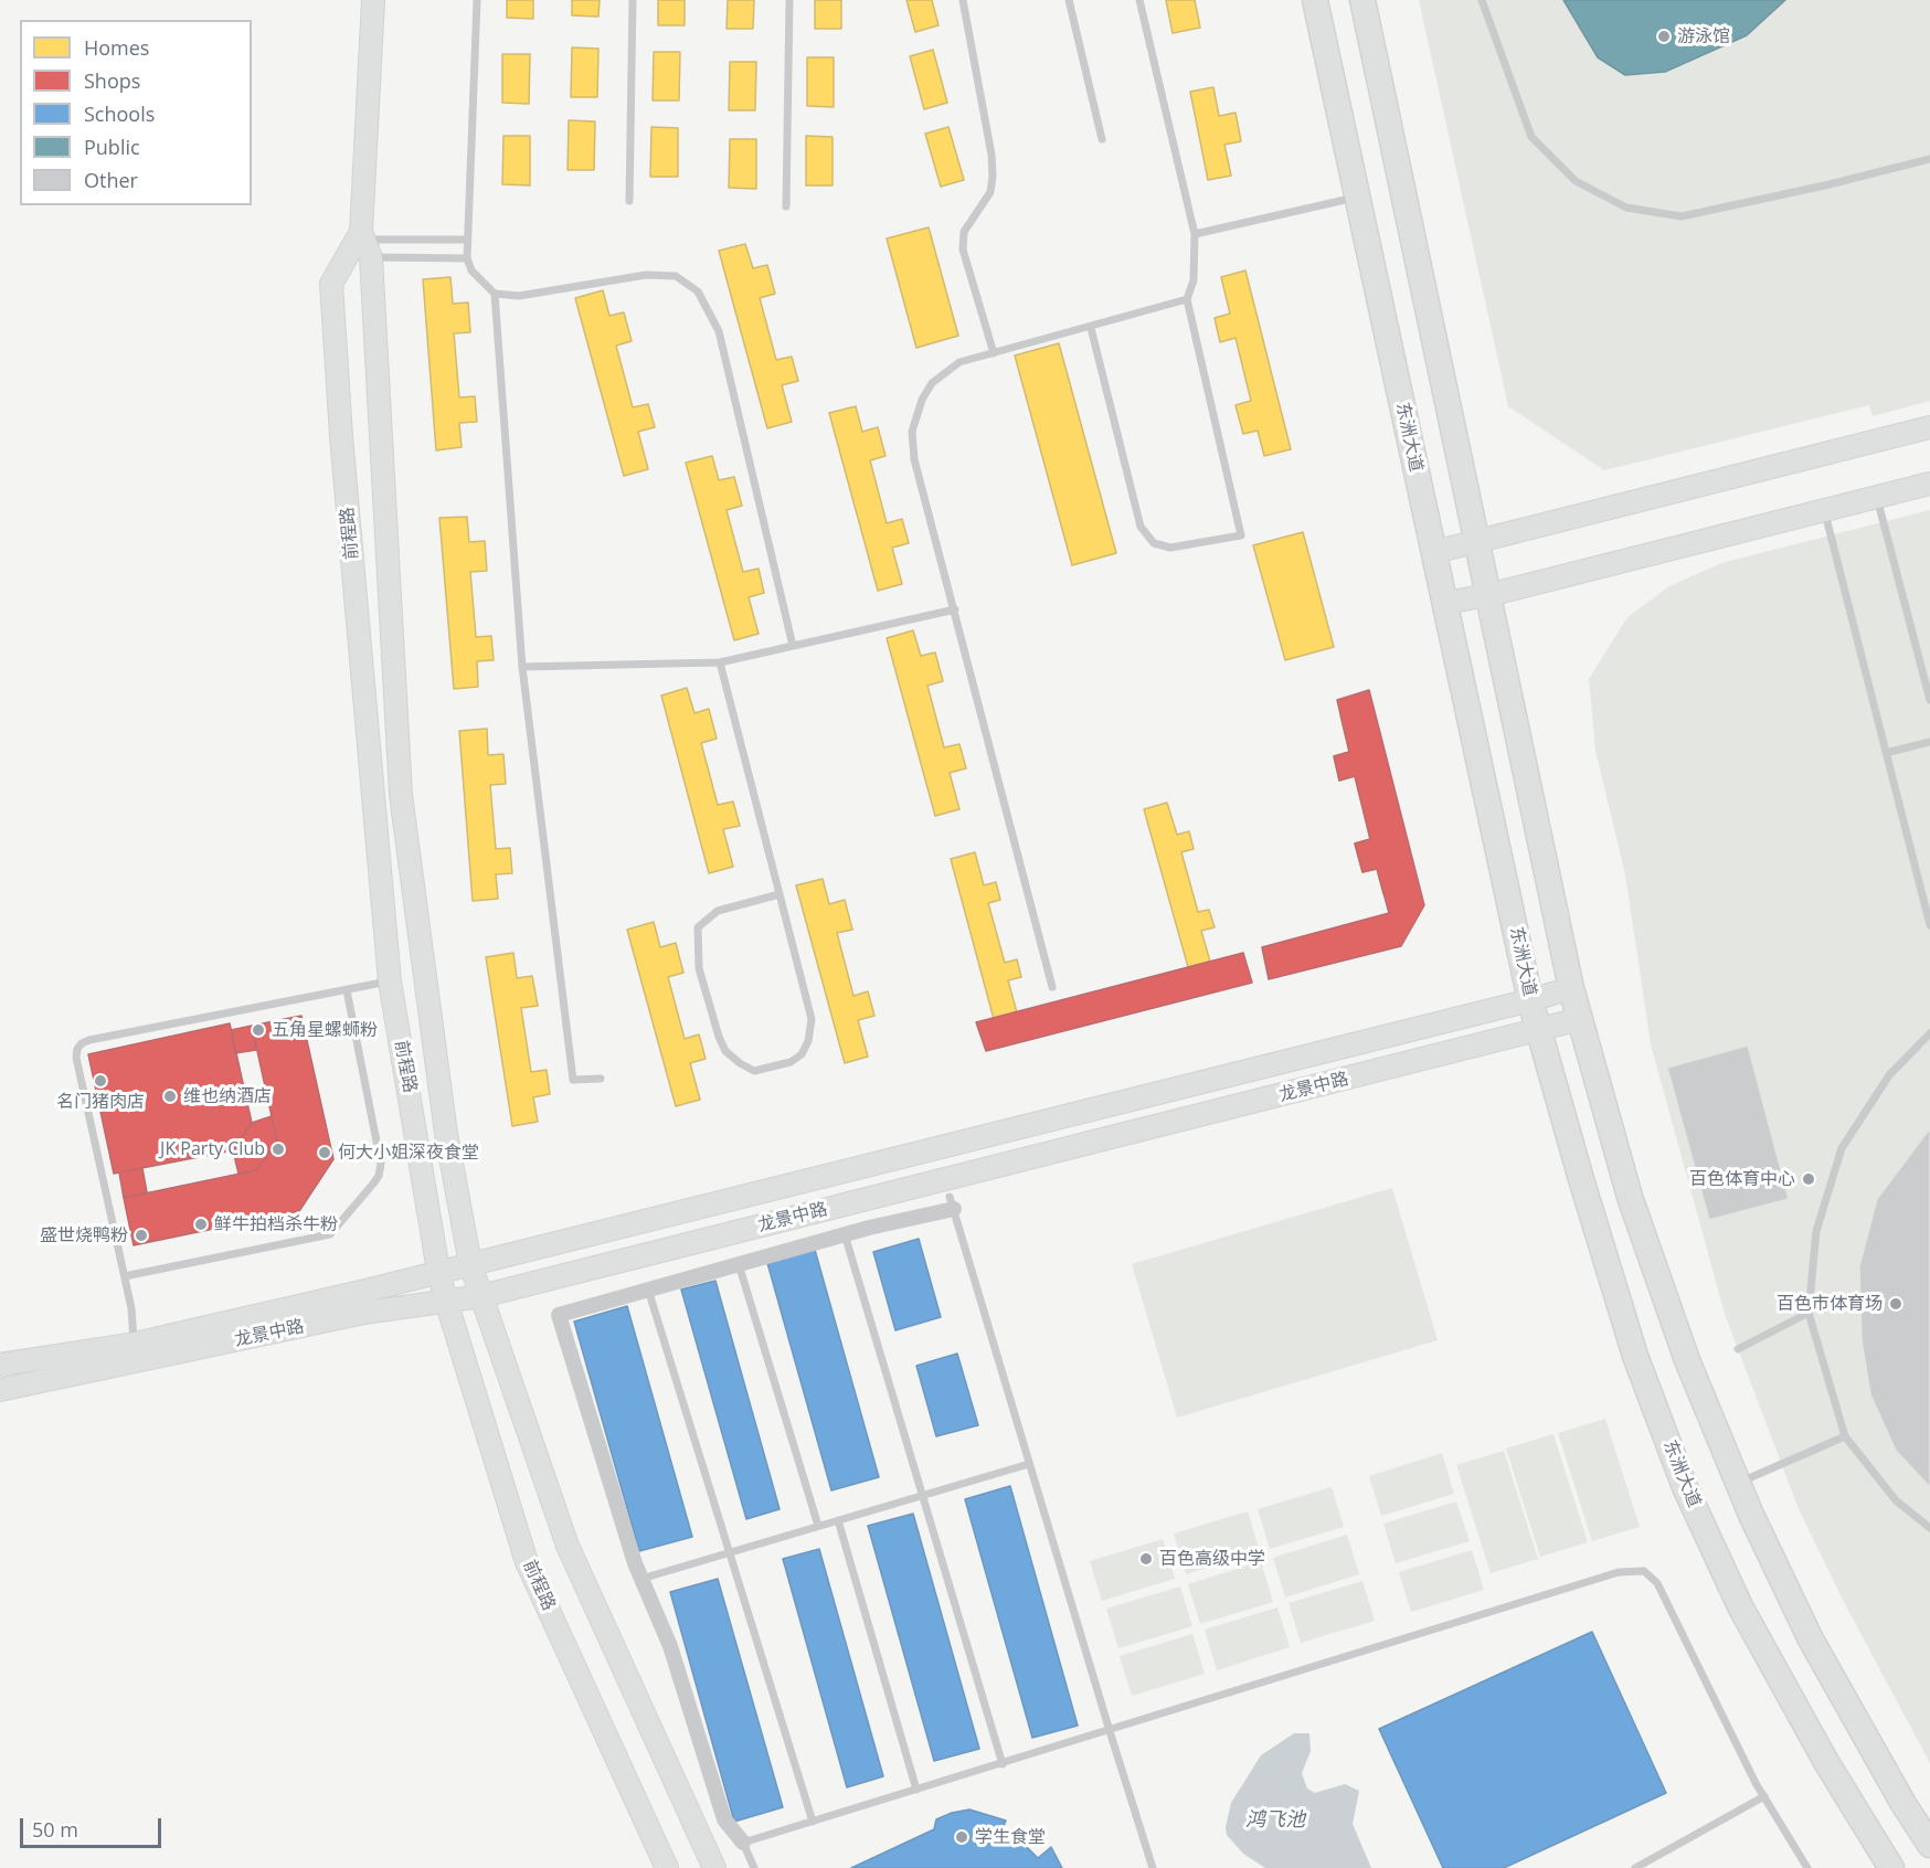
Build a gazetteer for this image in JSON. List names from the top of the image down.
{
  "streets": {
    "main road": ["东洲大道"],
    "street": ["前程路", "龙景中路"]
  },
  "crossings": [
    ["东洲大道", "龙景中路"],
    ["前程路", "龙景中路"]
  ],
  "water": ["鸿飞池"],
  "places": [
    "游泳馆",
    "五角星螺蛳粉",
    "名门猪肉店",
    "维也纳酒店",
    "JK Party Club",
    "何大小姐深夜食堂",
    "百色体育中心",
    "鲜牛拍档杀牛粉",
    "盛世烧鸭粉",
    "百色市体育场",
    "百色高级中学",
    "学生食堂"
  ],
  "legend": [
    "Homes",
    "Shops",
    "Schools",
    "Public",
    "Other"
  ],
  "scale_bar": "50 m"
}
